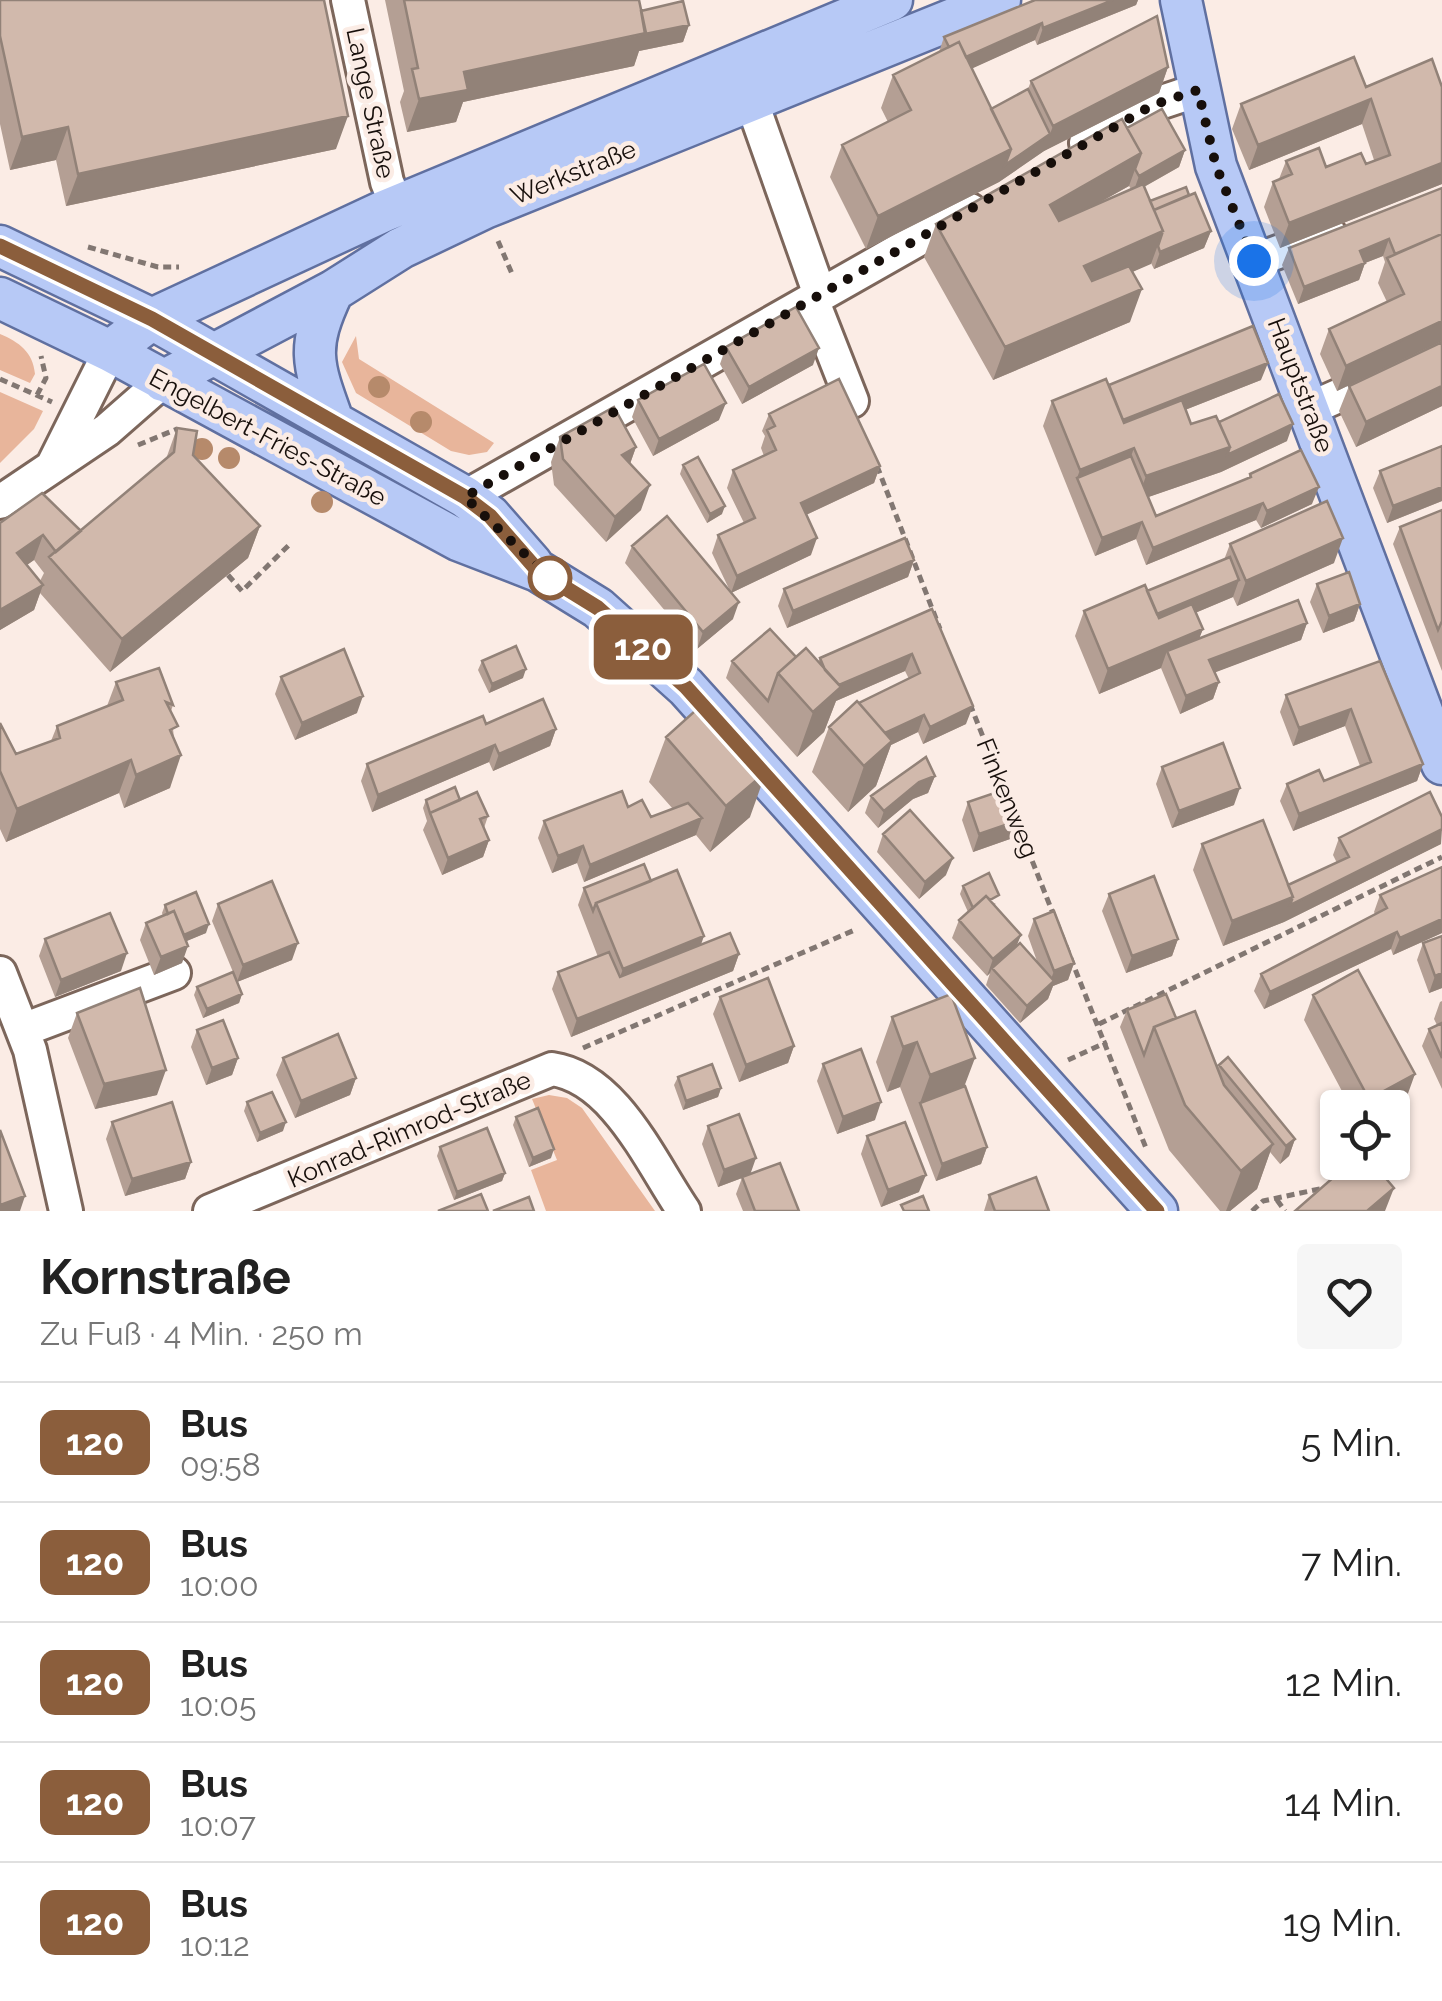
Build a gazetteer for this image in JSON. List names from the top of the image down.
{
  "streets": {
    "main road": ["Werkstraße", "Hauptstraße", "Engelbert-Fries-Straße"],
    "street": ["Lange Straße", "Konrad-Rimrod-Straße"],
    "path": ["Finkenweg"]
  },
  "crossings": [
    ["Lange Straße", "Werkstraße"],
    ["Werkstraße", "Engelbert-Fries-Straße"],
    ["Engelbert-Fries-Straße", "Finkenweg"]
  ],
  "lines": ["bus line 120"],
  "page": {
    "on_map": "120",
    "heading": ["Kornstraße", "Zu Fuß · 4 Min. · 250 m"],
    "list": [
      {
        "mark": "120",
        "name": "Bus",
        "note": "09:58",
        "value": "5 Min."
      },
      {
        "mark": "120",
        "name": "Bus",
        "note": "10:00",
        "value": "7 Min."
      },
      {
        "mark": "120",
        "name": "Bus",
        "note": "10:05",
        "value": "12 Min."
      },
      {
        "mark": "120",
        "name": "Bus",
        "note": "10:07",
        "value": "14 Min."
      },
      {
        "mark": "120",
        "name": "Bus",
        "note": "10:12",
        "value": "19 Min."
      }
    ]
  }
}
